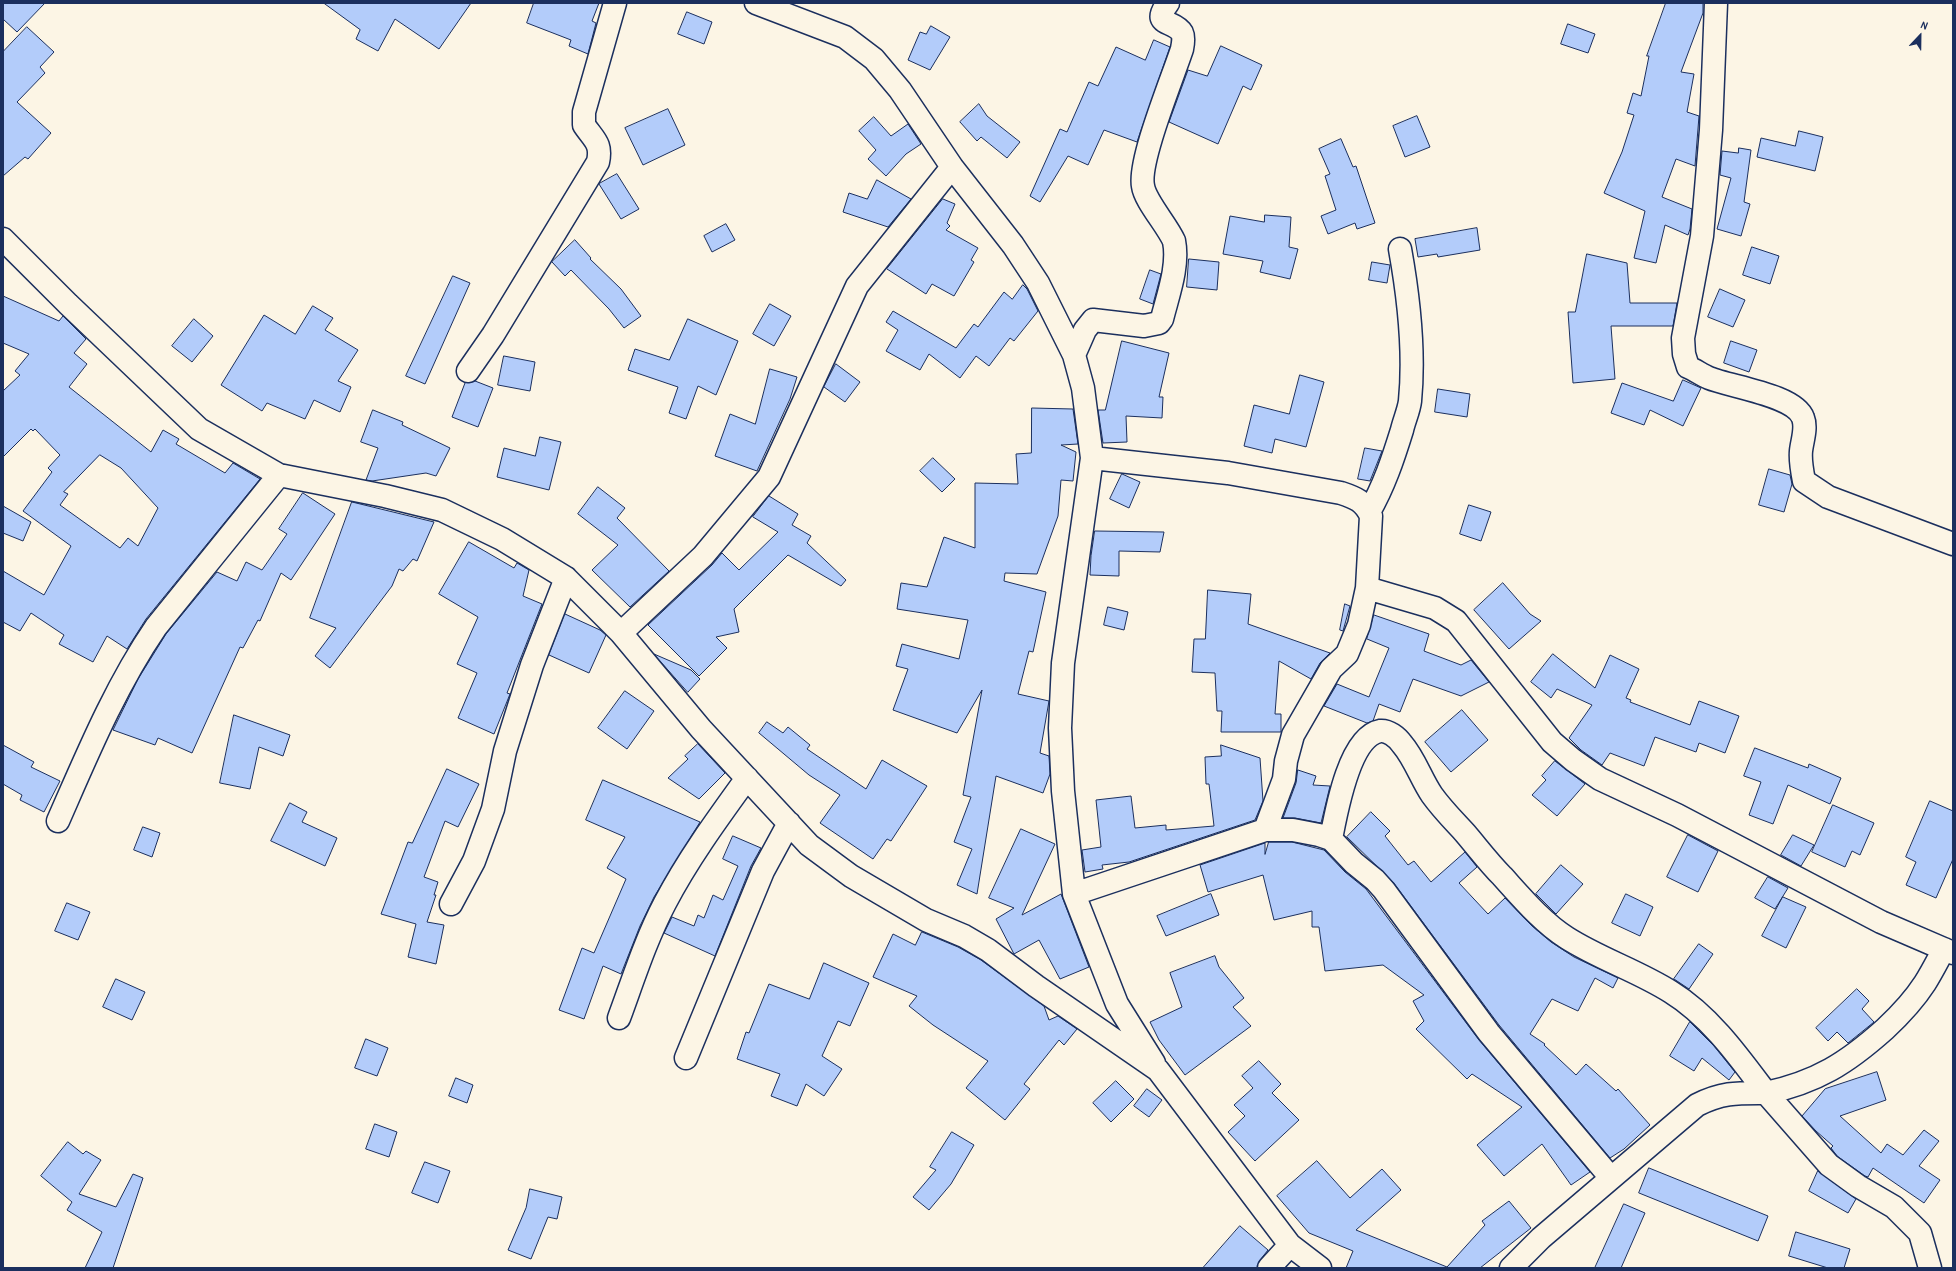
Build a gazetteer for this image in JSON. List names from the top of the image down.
{
  "north": "top"
}
